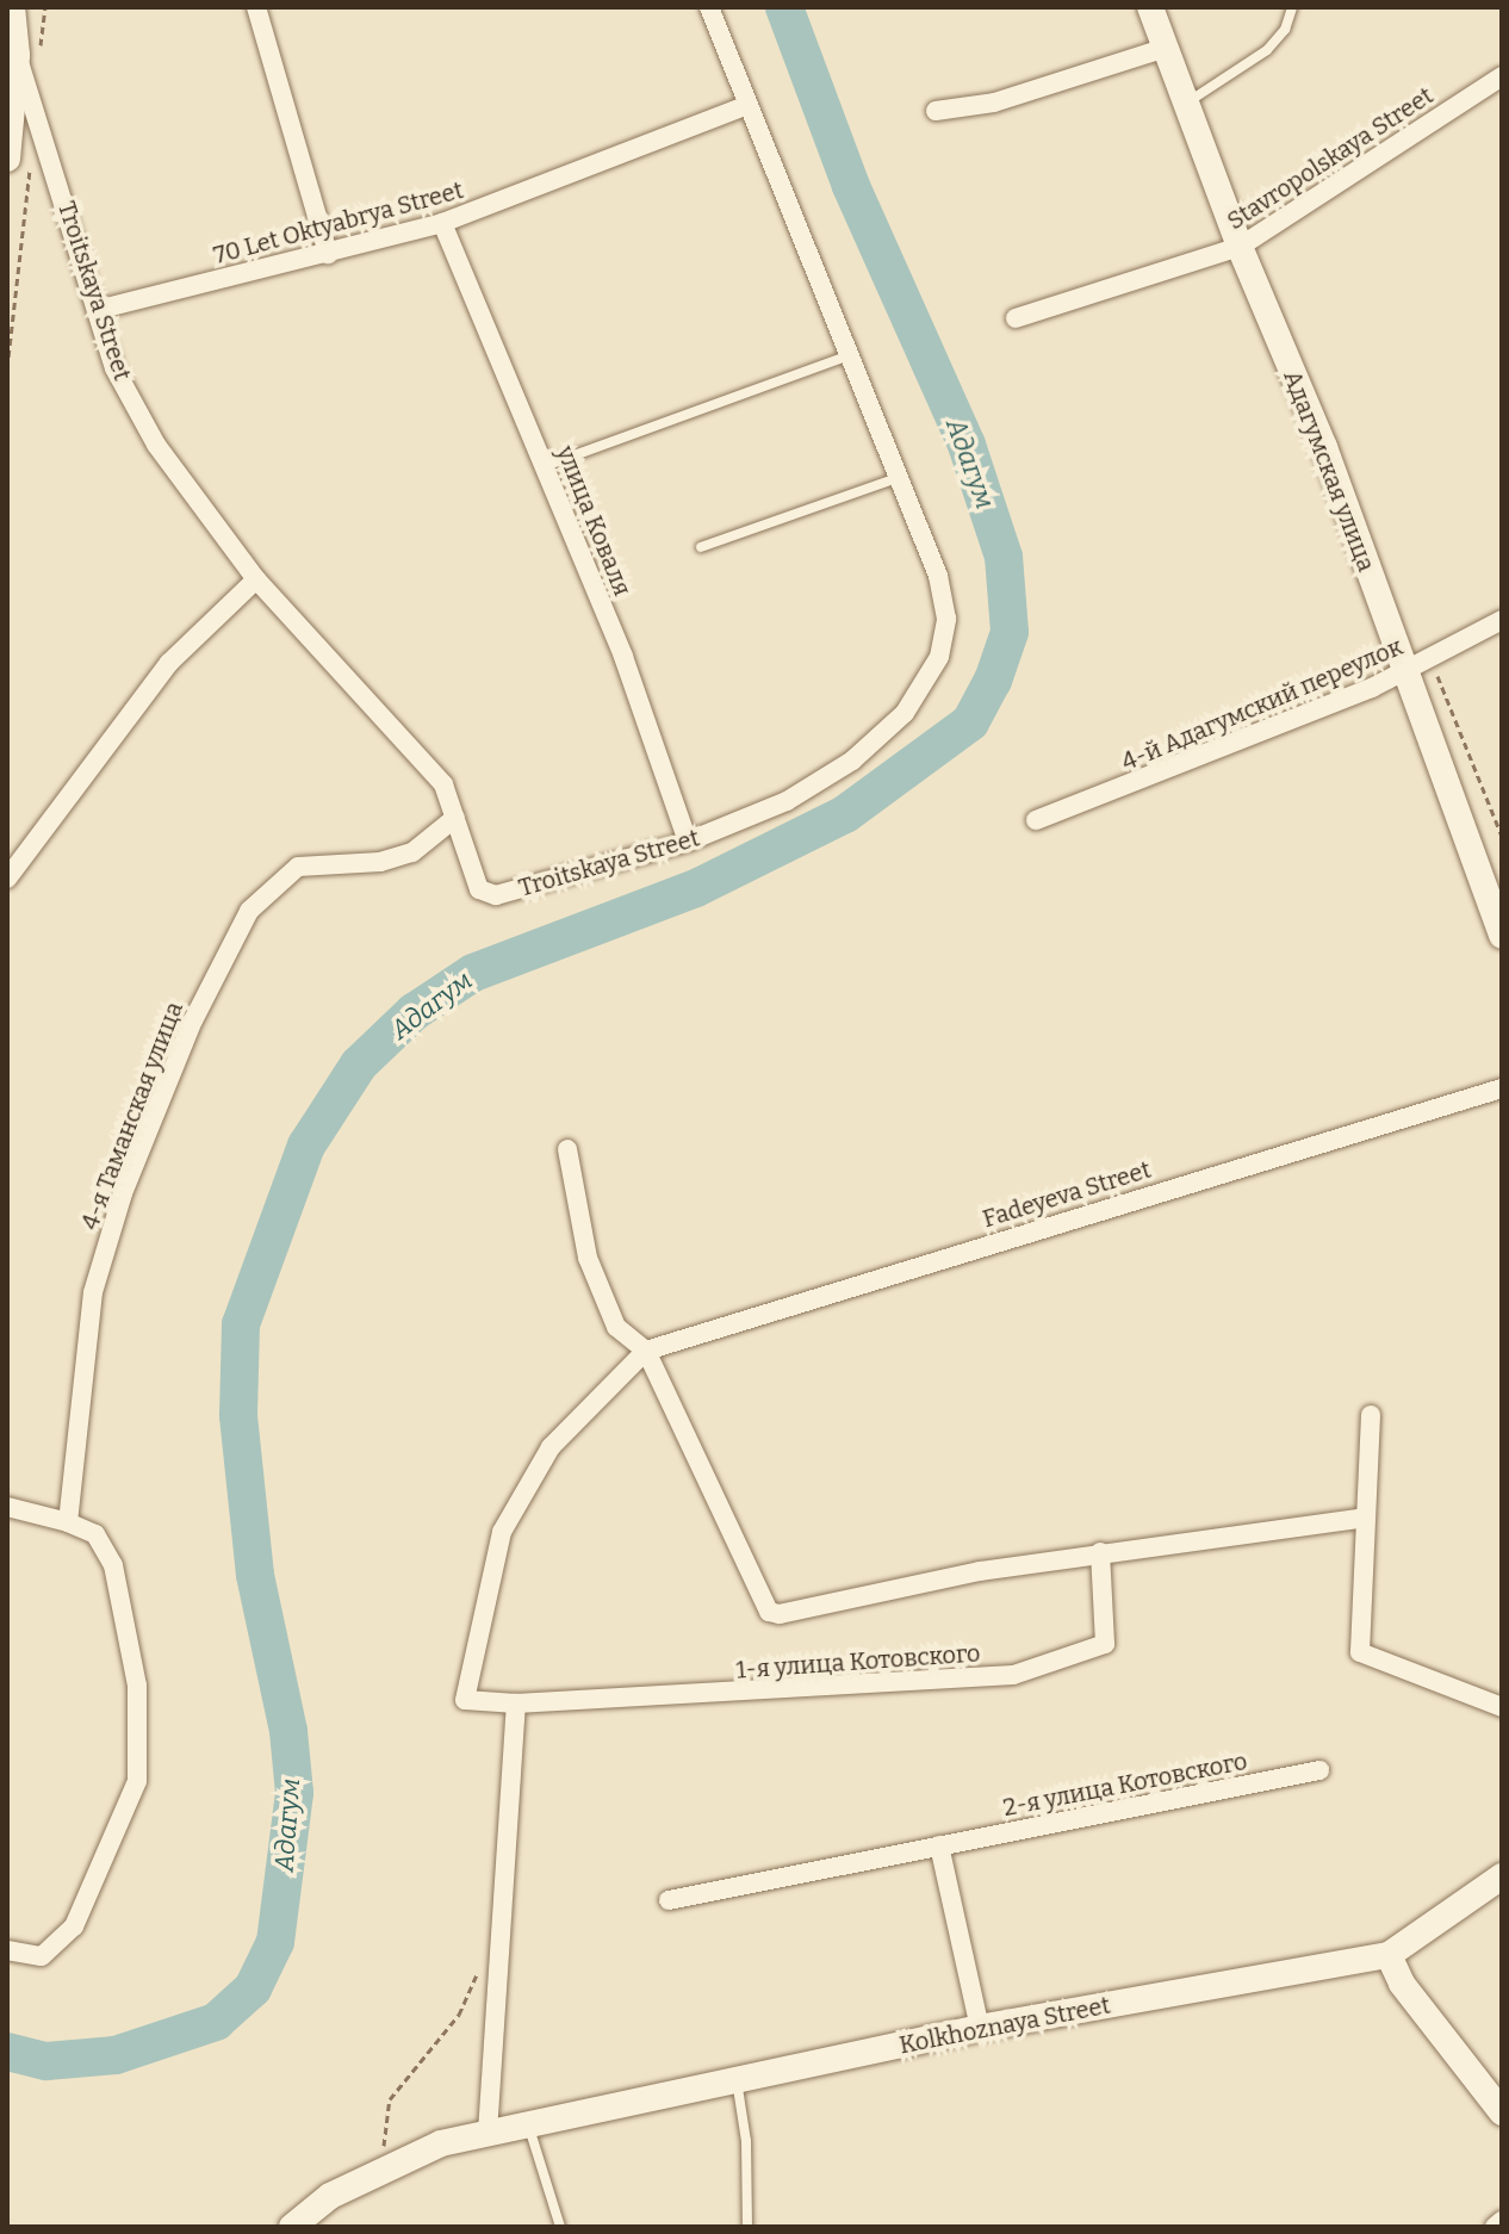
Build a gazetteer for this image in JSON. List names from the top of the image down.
{
  "streets": {
    "main road": ["Troitskaya Street", "Адагумская улица", "Kolkhoznaya Street"],
    "street": [
      "Stavropolskaya Street",
      "70 Let Oktyabrya Street",
      "улица Коваля",
      "4-й Адагумский переулок",
      "4-я Таманская улица",
      "Fadeyeva Street",
      "1-я улица Котовского",
      "2-я улица Котовского"
    ]
  },
  "crossings": [
    ["Stavropolskaya Street", "Адагумская улица"],
    ["70 Let Oktyabrya Street", "Troitskaya Street"],
    ["70 Let Oktyabrya Street", "улица Коваля"],
    ["Troitskaya Street", "улица Коваля"],
    ["Troitskaya Street", "4-я Таманская улица"],
    ["Адагумская улица", "4-й Адагумский переулок"],
    ["Fadeyeva Street", "1-я улица Котовского"]
  ],
  "water": ["Адагум"]
}
